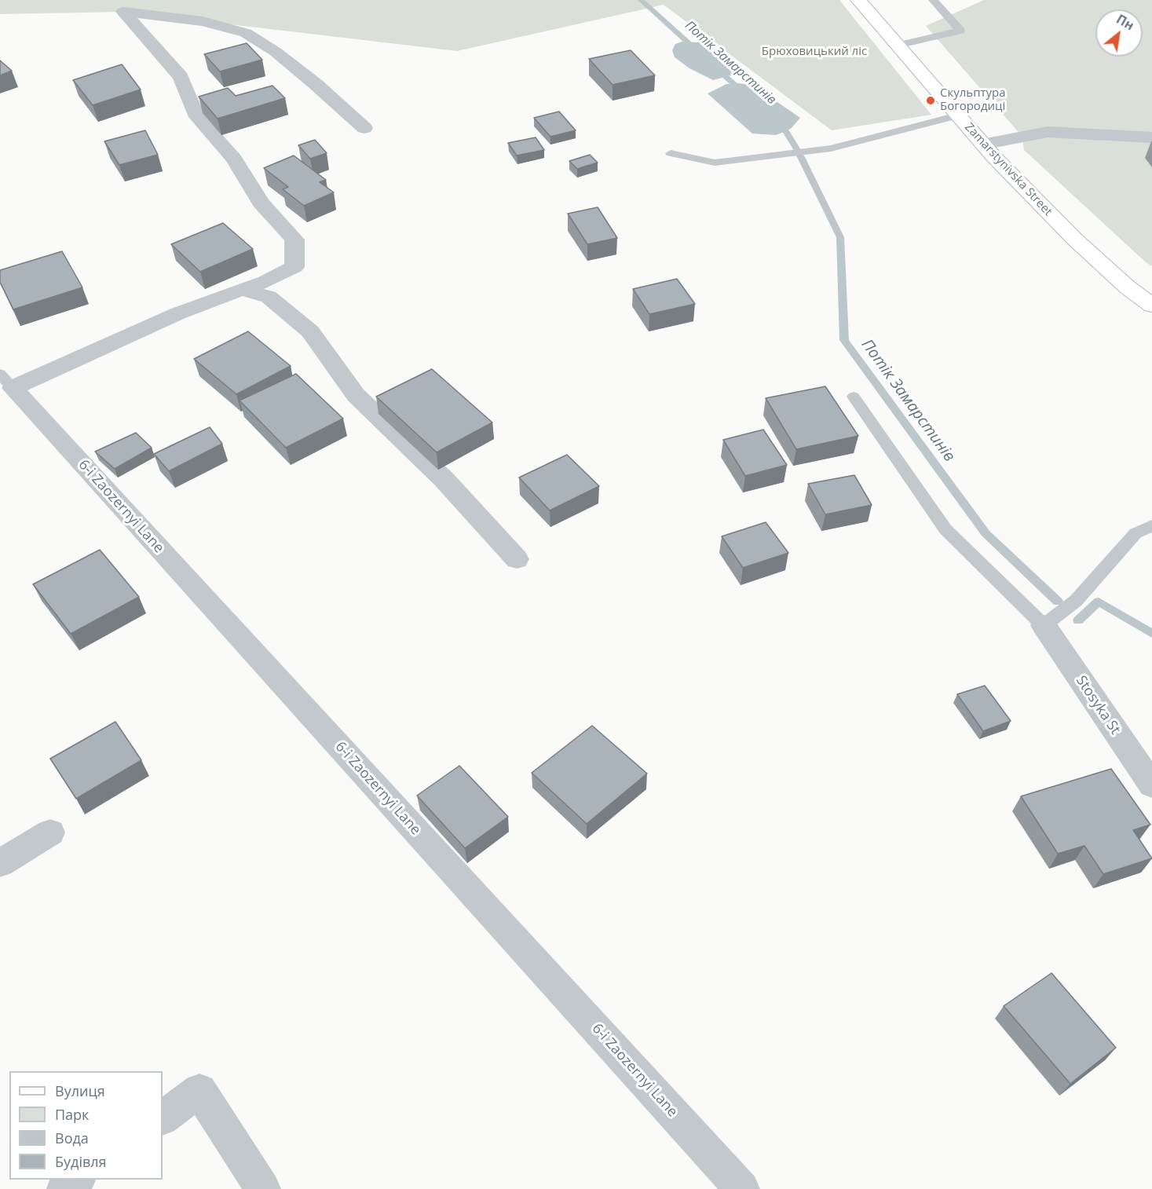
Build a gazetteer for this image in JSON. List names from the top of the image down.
{
  "streets": {
    "main road": ["Zamarstynivska Street"],
    "street": ["6-i Zaozernyi Lane", "Stosyka St"]
  },
  "water": ["Потік Замарстинів"],
  "parks": ["Брюховицький ліс"],
  "places": ["Скульптура Богородиці"],
  "legend": [
    "Вулиця",
    "Парк",
    "Вода",
    "Будівля"
  ],
  "north": "top right"
}
